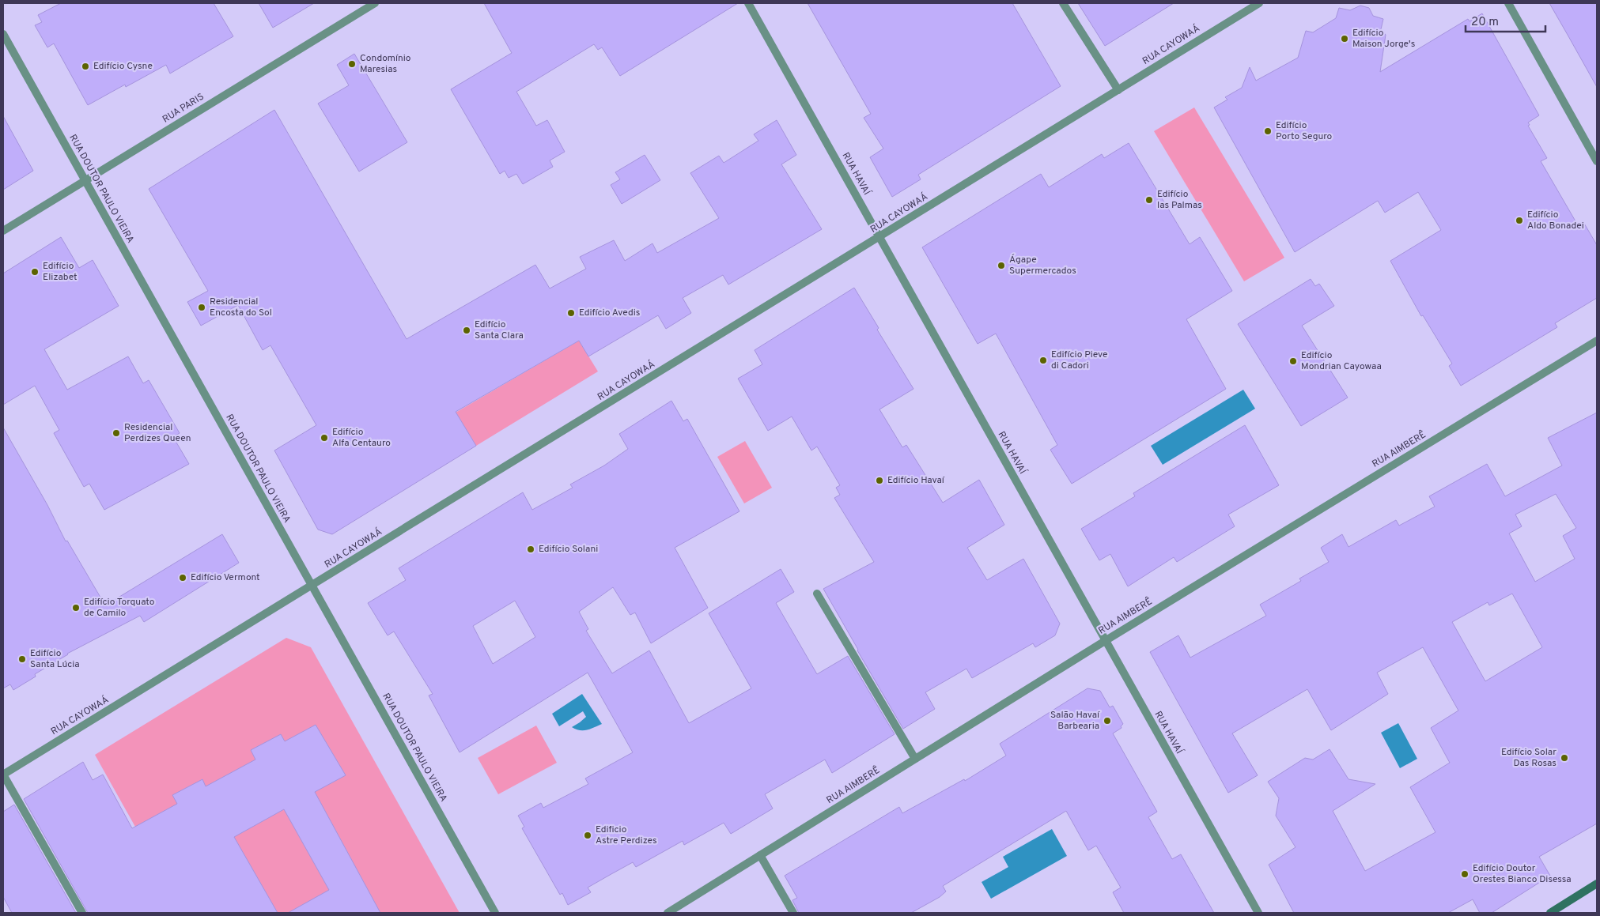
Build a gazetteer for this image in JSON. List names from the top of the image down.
{
  "streets": {
    "street": [
      "RUA CAYOWAÁ",
      "RUA PARIS",
      "RUA HAVAÍ",
      "RUA DOUTOR PAULO VIEIRA",
      "RUA AIMBERÊ"
    ]
  },
  "crossings": [
    ["RUA CAYOWAÁ", "RUA HAVAÍ"],
    ["RUA CAYOWAÁ", "RUA DOUTOR PAULO VIEIRA"],
    ["RUA PARIS", "RUA DOUTOR PAULO VIEIRA"],
    ["RUA HAVAÍ", "RUA AIMBERÊ"]
  ],
  "places": [
    "Edifício Maison Jorge's",
    "Condomínio Maresias",
    "Edifício Cysne",
    "Edifício Porto Seguro",
    "Edifício las Palmas",
    "Edifício Aldo Bonadei",
    "Ágape Supermercados",
    "Edifício Elizabet",
    "Residencial Encosta do Sol",
    "Edifício Avedis",
    "Edifício Santa Clara",
    "Edifício Pieve di Cadori",
    "Edifício Mondrian Cayowaa",
    "Residencial Perdizes Queen",
    "Edifício Alfa Centauro",
    "Edifício Havaí",
    "Edifício Solani",
    "Edifício Vermont",
    "Edifício Torquato de Camilo",
    "Edifício Santa Lúcia",
    "Salão Havaí Barbearia",
    "Edifício Solar Das Rosas",
    "Edificio Astre Perdizes",
    "Edifício Doutor Orestes Bianco Disessa"
  ],
  "scale_bar": "20 m"
}
